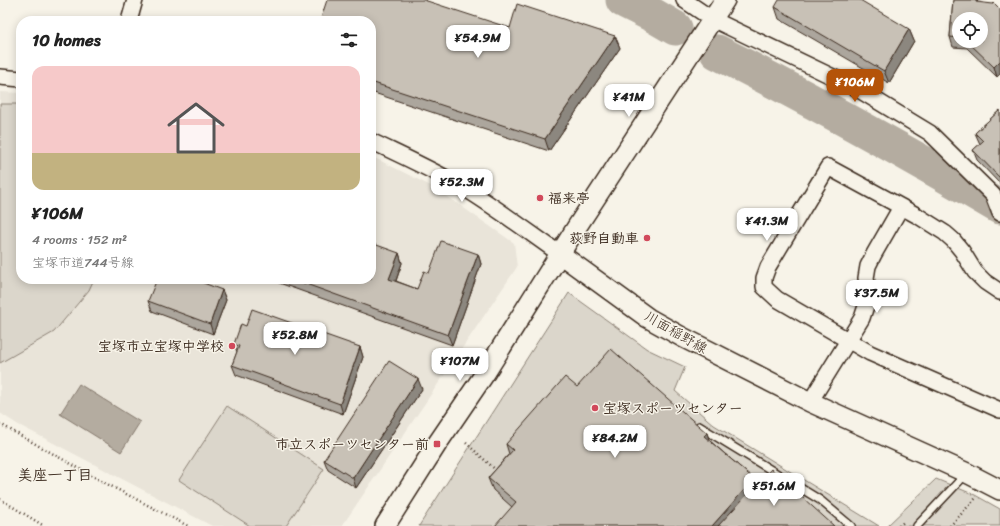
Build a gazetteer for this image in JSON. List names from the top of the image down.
{
  "streets": {
    "street": ["川面稲野線"]
  },
  "districts": ["美座一丁目"],
  "places": {
    "other": [
      "福来亭",
      "荻野自動車",
      "宝塚市立宝塚中学校",
      "宝塚スポーツセンター"
    ],
    "transit": ["市立スポーツセンター前"]
  },
  "page": {
    "heading": "10 homes",
    "price": [
      "¥54.9M",
      "¥106M",
      "¥41M",
      "¥52.3M",
      "¥41.3M",
      "¥37.5M",
      "¥52.8M",
      "¥107M",
      "¥84.2M",
      "¥51.6M"
    ],
    "list": [
      {
        "name": "¥106M",
        "note": "4 rooms · 152 m² · 宝塚市道744号線"
      }
    ]
  }
}
